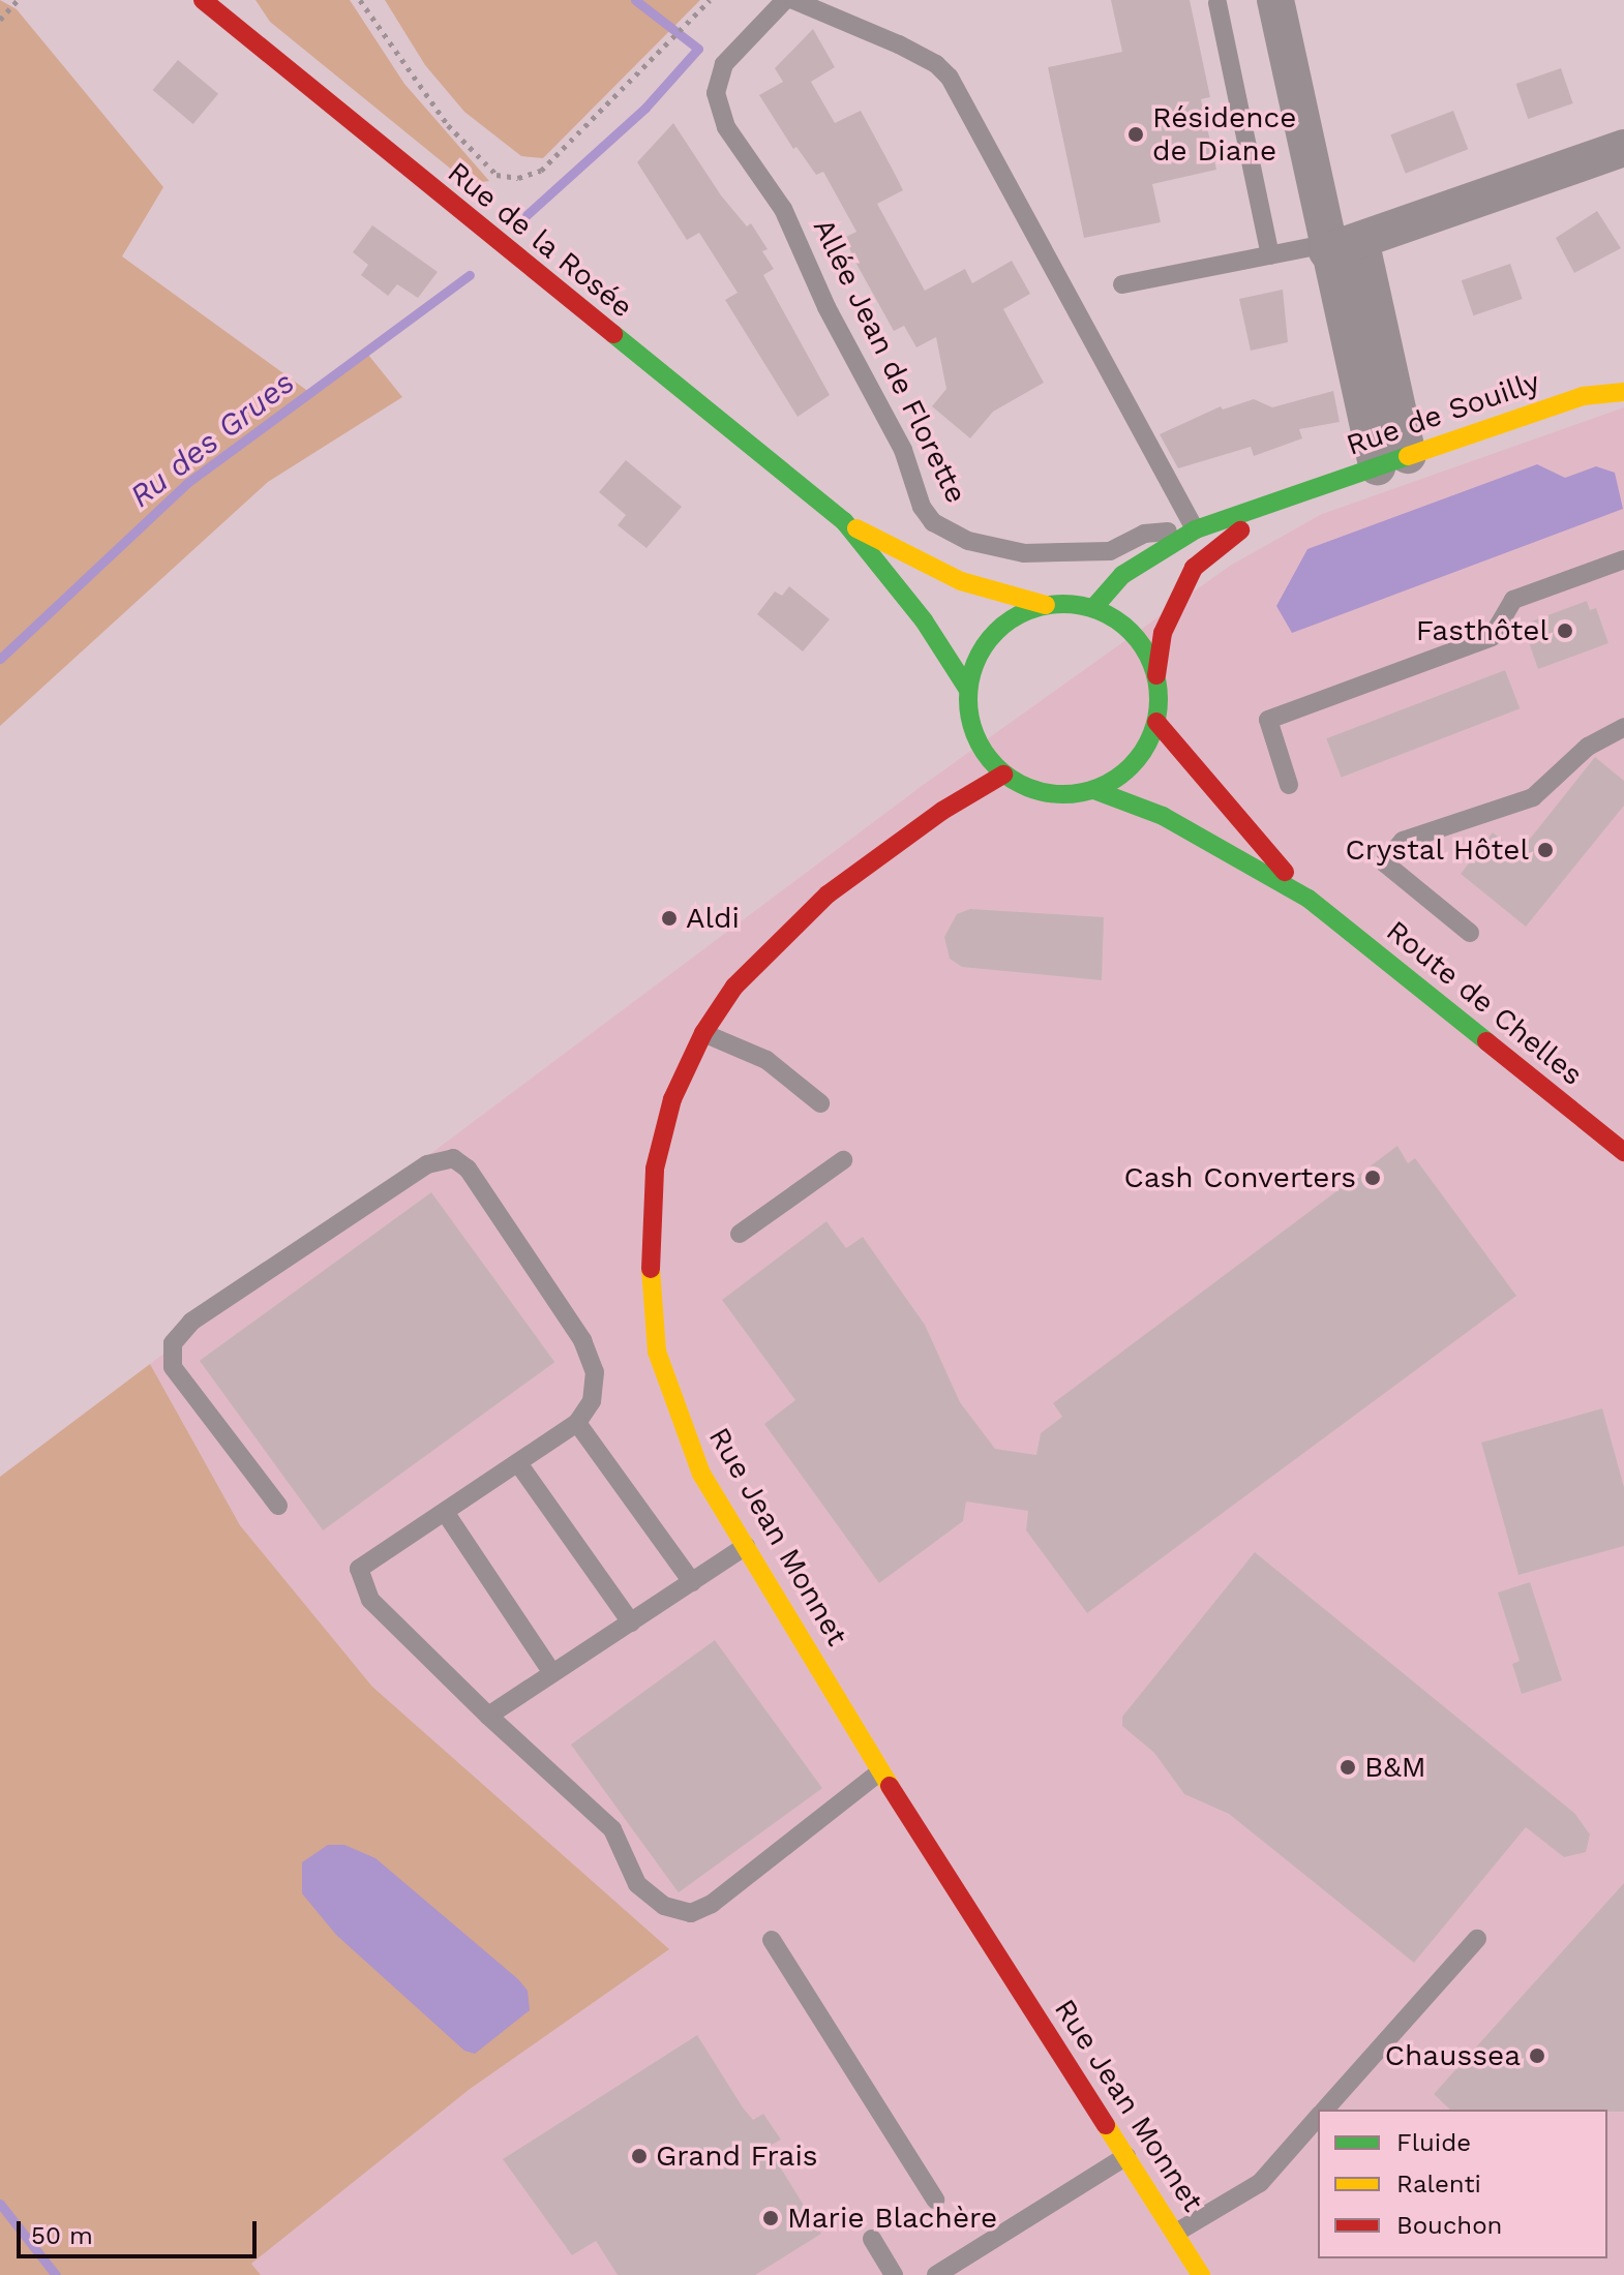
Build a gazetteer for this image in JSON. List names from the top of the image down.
{
  "streets": {
    "main road": [
      "Rue de la Rosée",
      "Rue de Souilly",
      "Route de Chelles",
      "Rue Jean Monnet"
    ],
    "lane": ["Allée Jean de Florette"]
  },
  "crossings": [
    ["Rue de la Rosée", "Rue de Souilly"],
    ["Rue de la Rosée", "Rue Jean Monnet"],
    ["Allée Jean de Florette", "Rue de Souilly"],
    ["Rue de Souilly", "Rue Jean Monnet"]
  ],
  "water": ["Ru des Grues"],
  "places": [
    "Résidence de Diane",
    "Fasthôtel",
    "Crystal Hôtel",
    "Aldi",
    "Cash Converters",
    "B&M",
    "Chaussea",
    "Grand Frais",
    "Marie Blachère"
  ],
  "legend": ["Fluide", "Ralenti", "Bouchon"],
  "scale_bar": "50 m"
}
